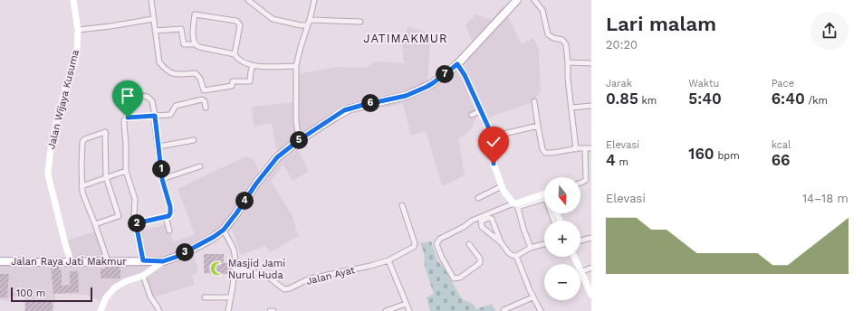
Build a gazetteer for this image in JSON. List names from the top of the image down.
{
  "streets": {
    "main road": ["Jalan Raya Jati Makmur"],
    "street": ["Jalan Wijaya Kusuma", "Jalan Ayat"]
  },
  "crossings": [
    ["Jalan Wijaya Kusuma", "Jalan Raya Jati Makmur"]
  ],
  "districts": ["JATIMAKMUR"],
  "places": {
    "mosque": ["Masjid Jami Nurul Huda"]
  },
  "scale_bar": "100 m",
  "north": "bottom",
  "page": {
    "heading": ["Lari malam", "20:20"],
    "stats": [
      ["Jarak", "0.85 km"],
      ["Waktu", "5:40"],
      ["Pace", "6:40 /km"],
      ["Elevasi", "4 m"],
      ["160 bpm"],
      ["kcal", "66"]
    ],
    "pins": [
      "7",
      "6",
      "5",
      "1",
      "4",
      "2",
      "3"
    ],
    "map_buttons": ["+", "−"],
    "chart": ["Elevasi", "14–18 m"],
    "scale": "100 m"
  }
}
